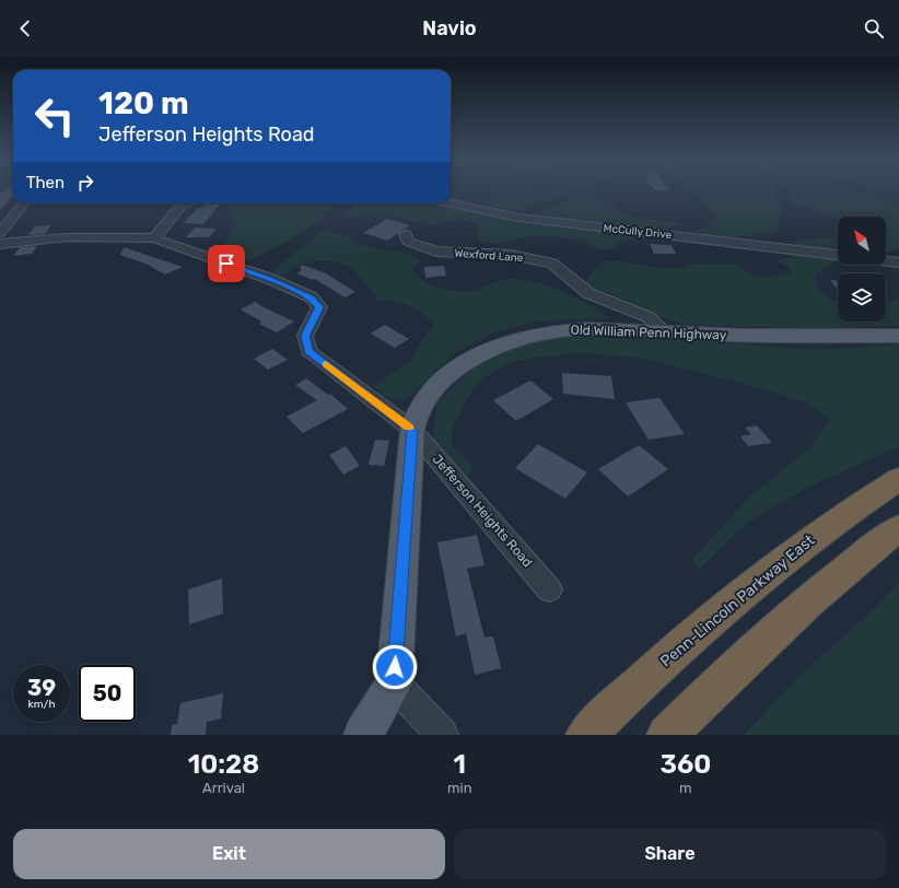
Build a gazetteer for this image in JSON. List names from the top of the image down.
{
  "streets": {
    "highway": ["Penn-Lincoln Parkway East"],
    "main road": ["Old William Penn Highway"],
    "street": ["McCully Drive", "Wexford Lane", "Jefferson Heights Road"]
  },
  "crossings": [
    ["Wexford Lane", "Old William Penn Highway"],
    ["Old William Penn Highway", "Jefferson Heights Road"]
  ],
  "north": "top left",
  "page": {
    "header": "Navio",
    "turn": ["120 m", "Jefferson Heights Road"],
    "then": "Then",
    "speed": "39 km/h",
    "limit": "50",
    "eta": [
      "10:28",
      "Arrival",
      "1",
      "min",
      "360",
      "m"
    ],
    "buttons": ["Exit", "Share"]
  }
}
